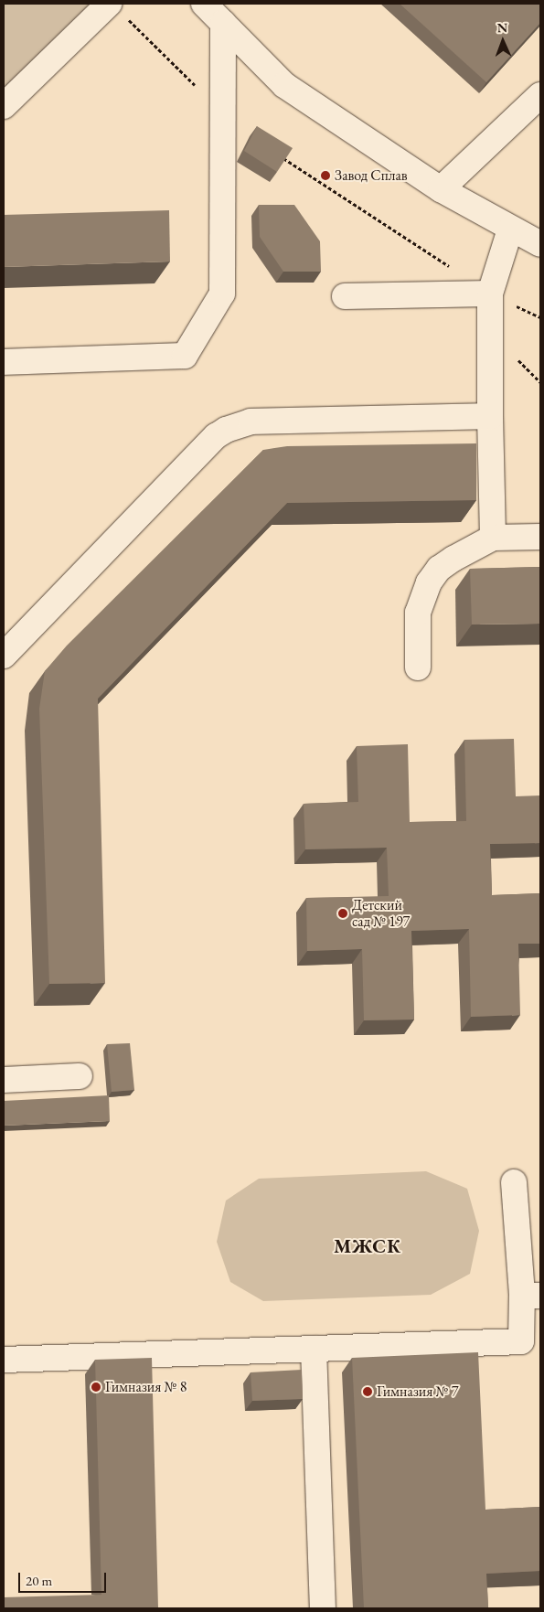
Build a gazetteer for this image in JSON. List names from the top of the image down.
{
  "districts": ["МЖСК"],
  "places": [
    "Завод Сплав",
    "Детский сад № 197",
    "Гимназия № 8",
    "Гимназия № 7"
  ],
  "scale_bar": "20 m",
  "north": "top"
}
